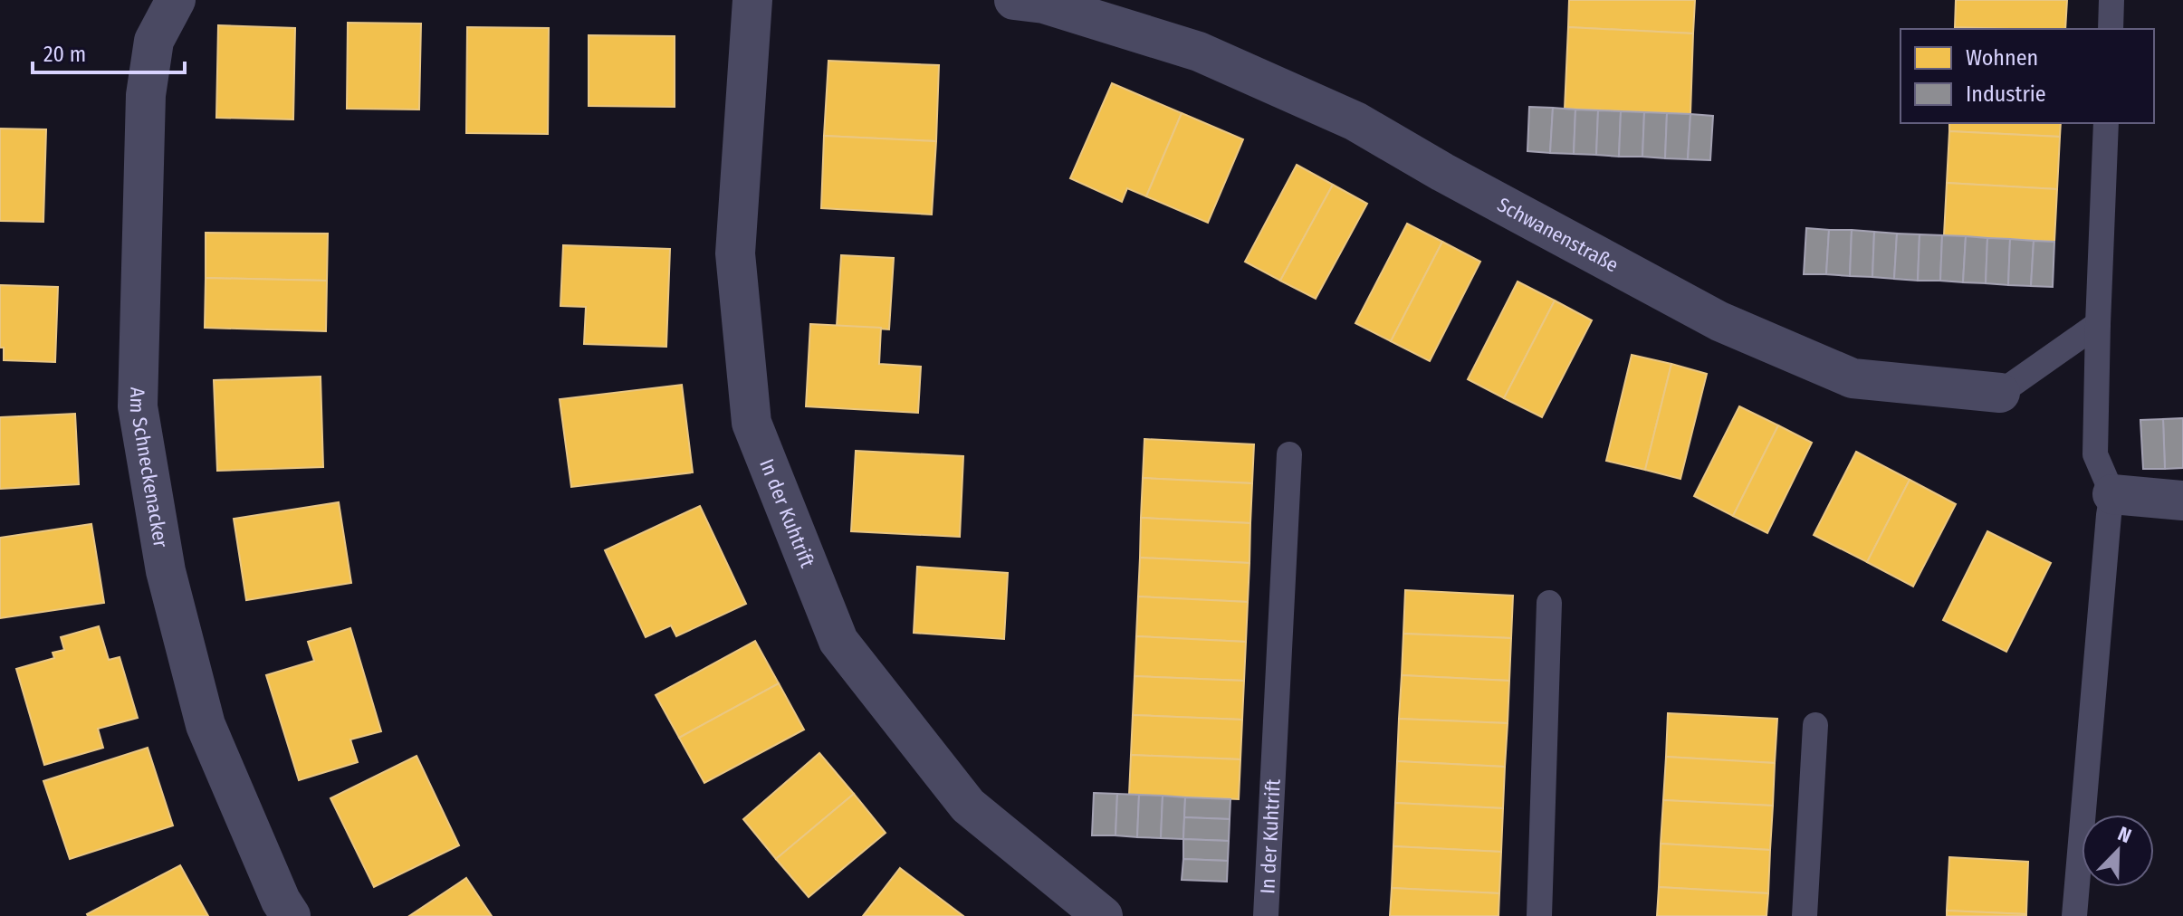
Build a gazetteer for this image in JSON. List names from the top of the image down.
{
  "streets": {
    "street": ["Schwanenstraße", "Am Schneckenacker", "In der Kuhtrift"]
  },
  "legend": ["Wohnen", "Industrie"],
  "scale_bar": "20 m",
  "north": "top right"
}
